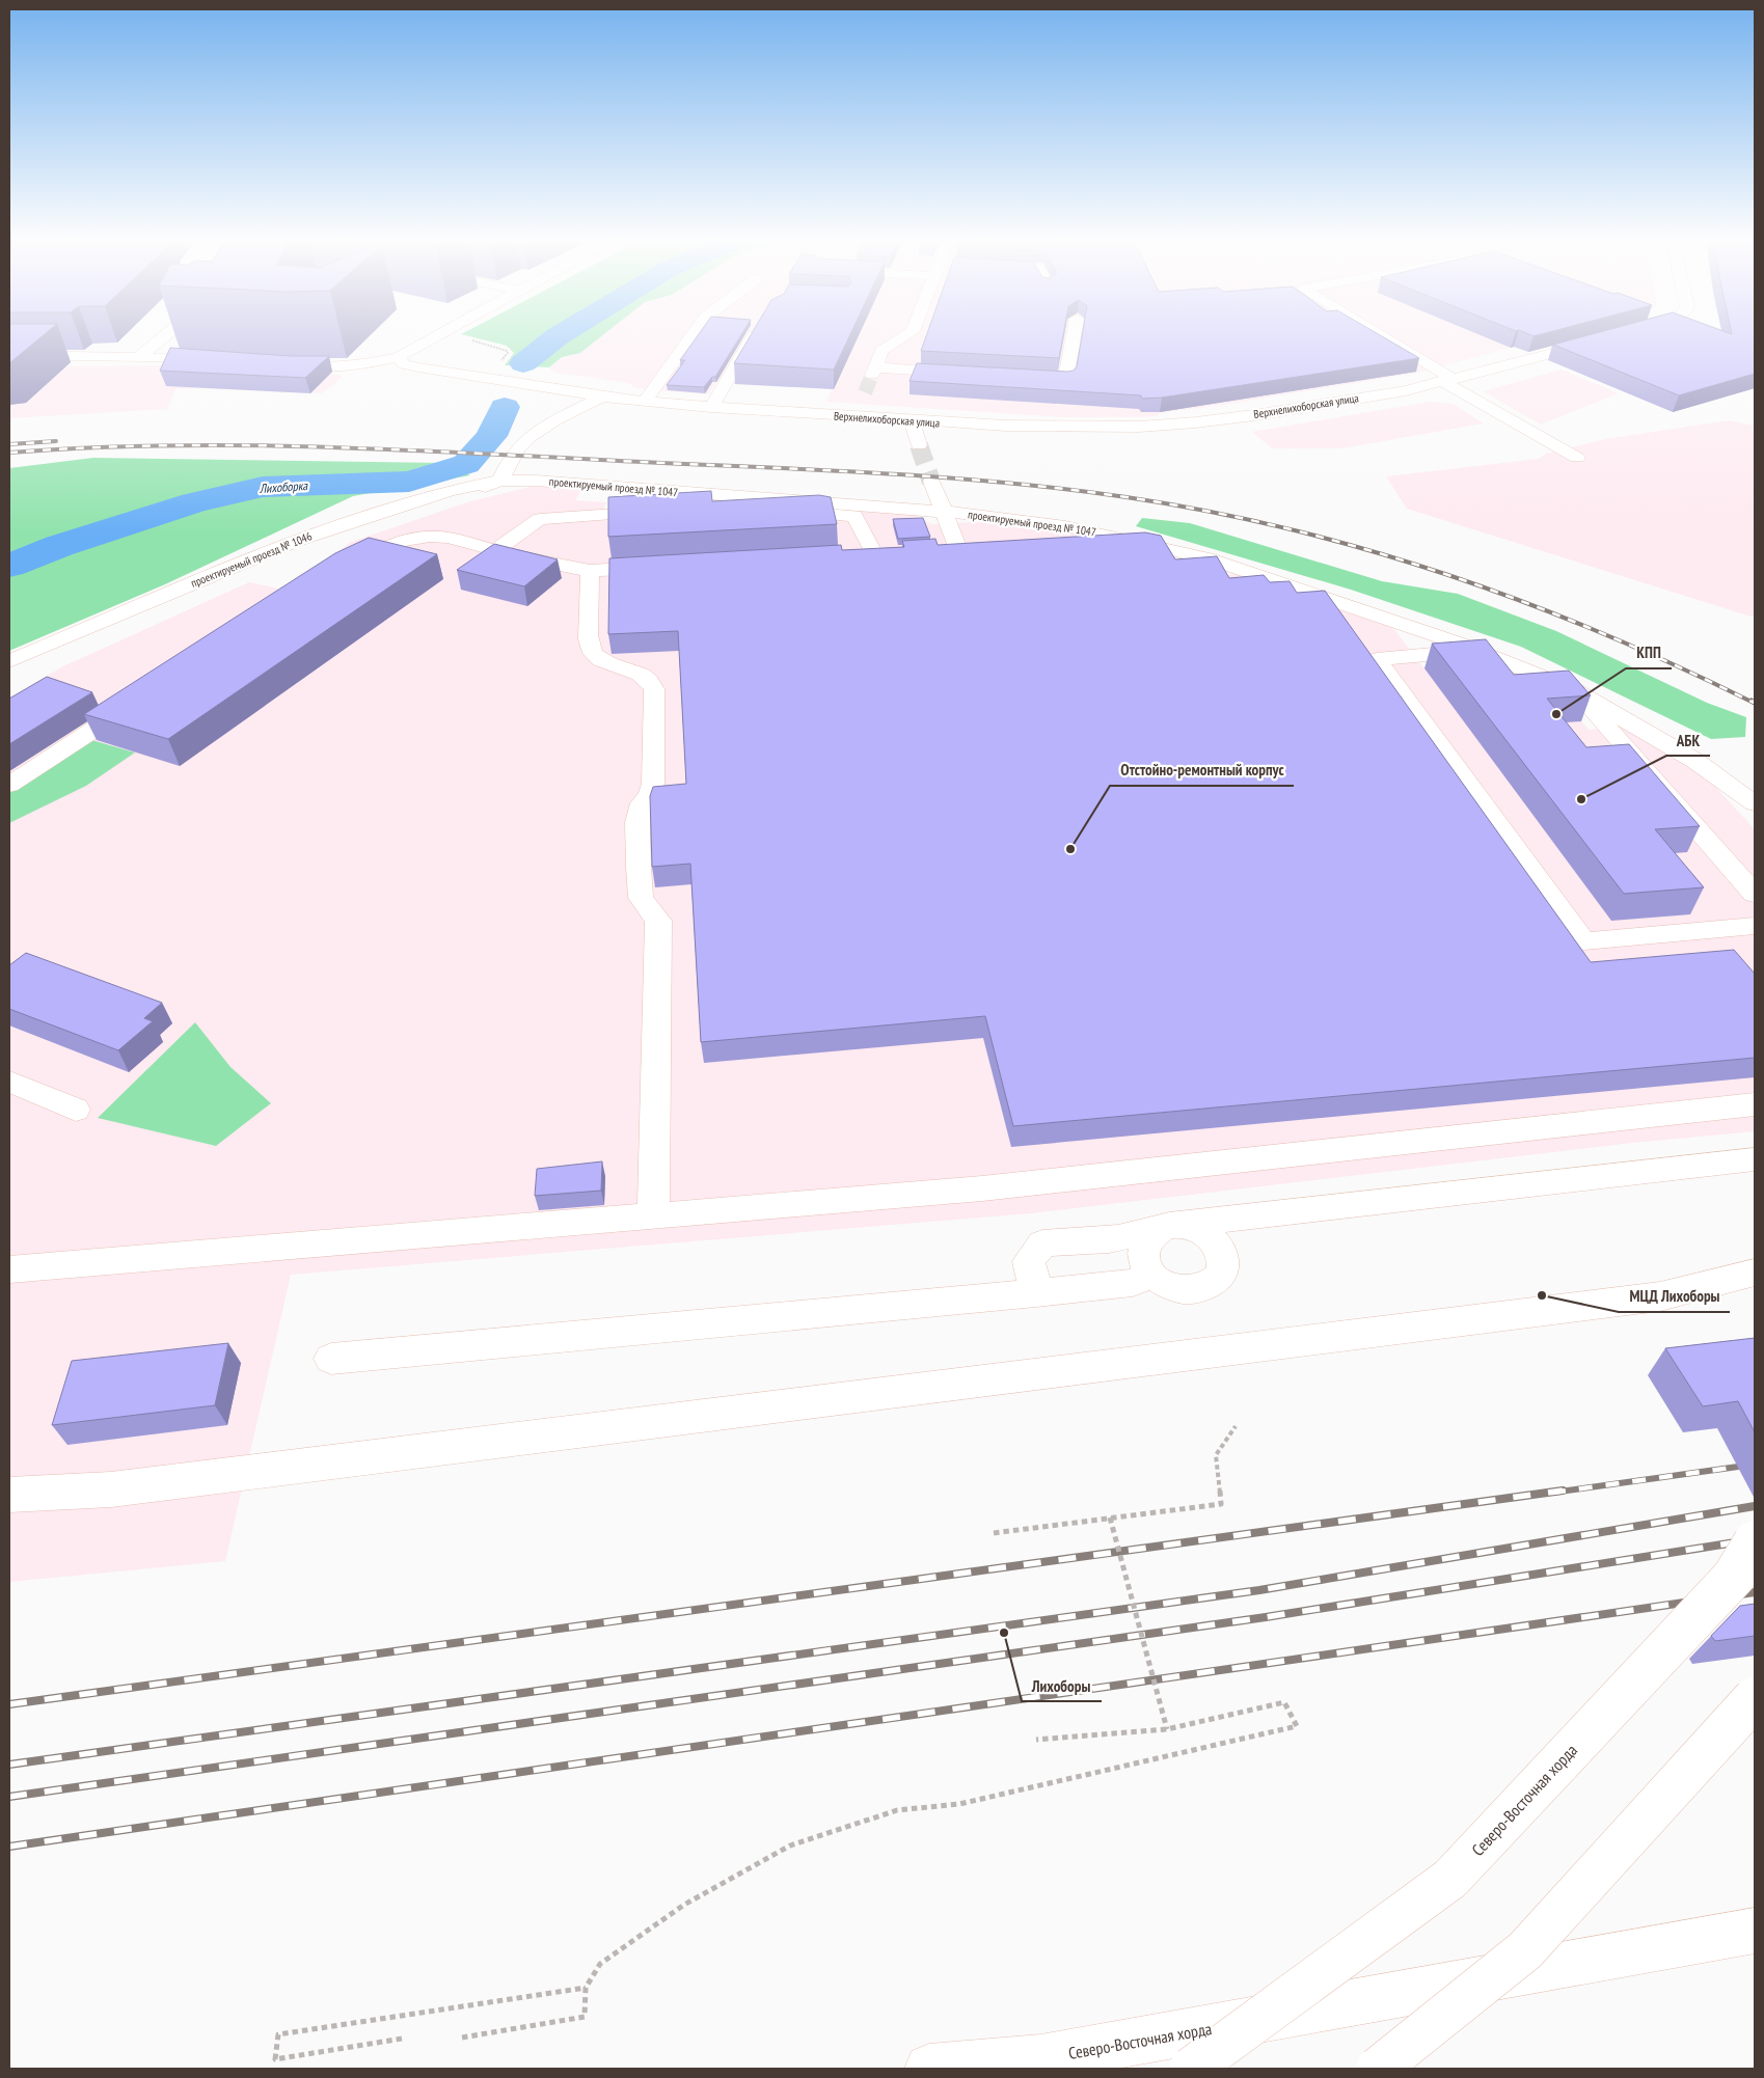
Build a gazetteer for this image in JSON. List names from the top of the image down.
{
  "streets": {
    "street": ["Верхнелихоборская улица", "проектируемый проезд № 1047", "Северо-Восточная хорда"]
  },
  "water": ["Лихоборка"],
  "places": [
    "КПП",
    "АБК",
    "Отстойно-ремонтный корпус",
    "МЦД Лихоборы",
    "Лихоборы"
  ]
}
